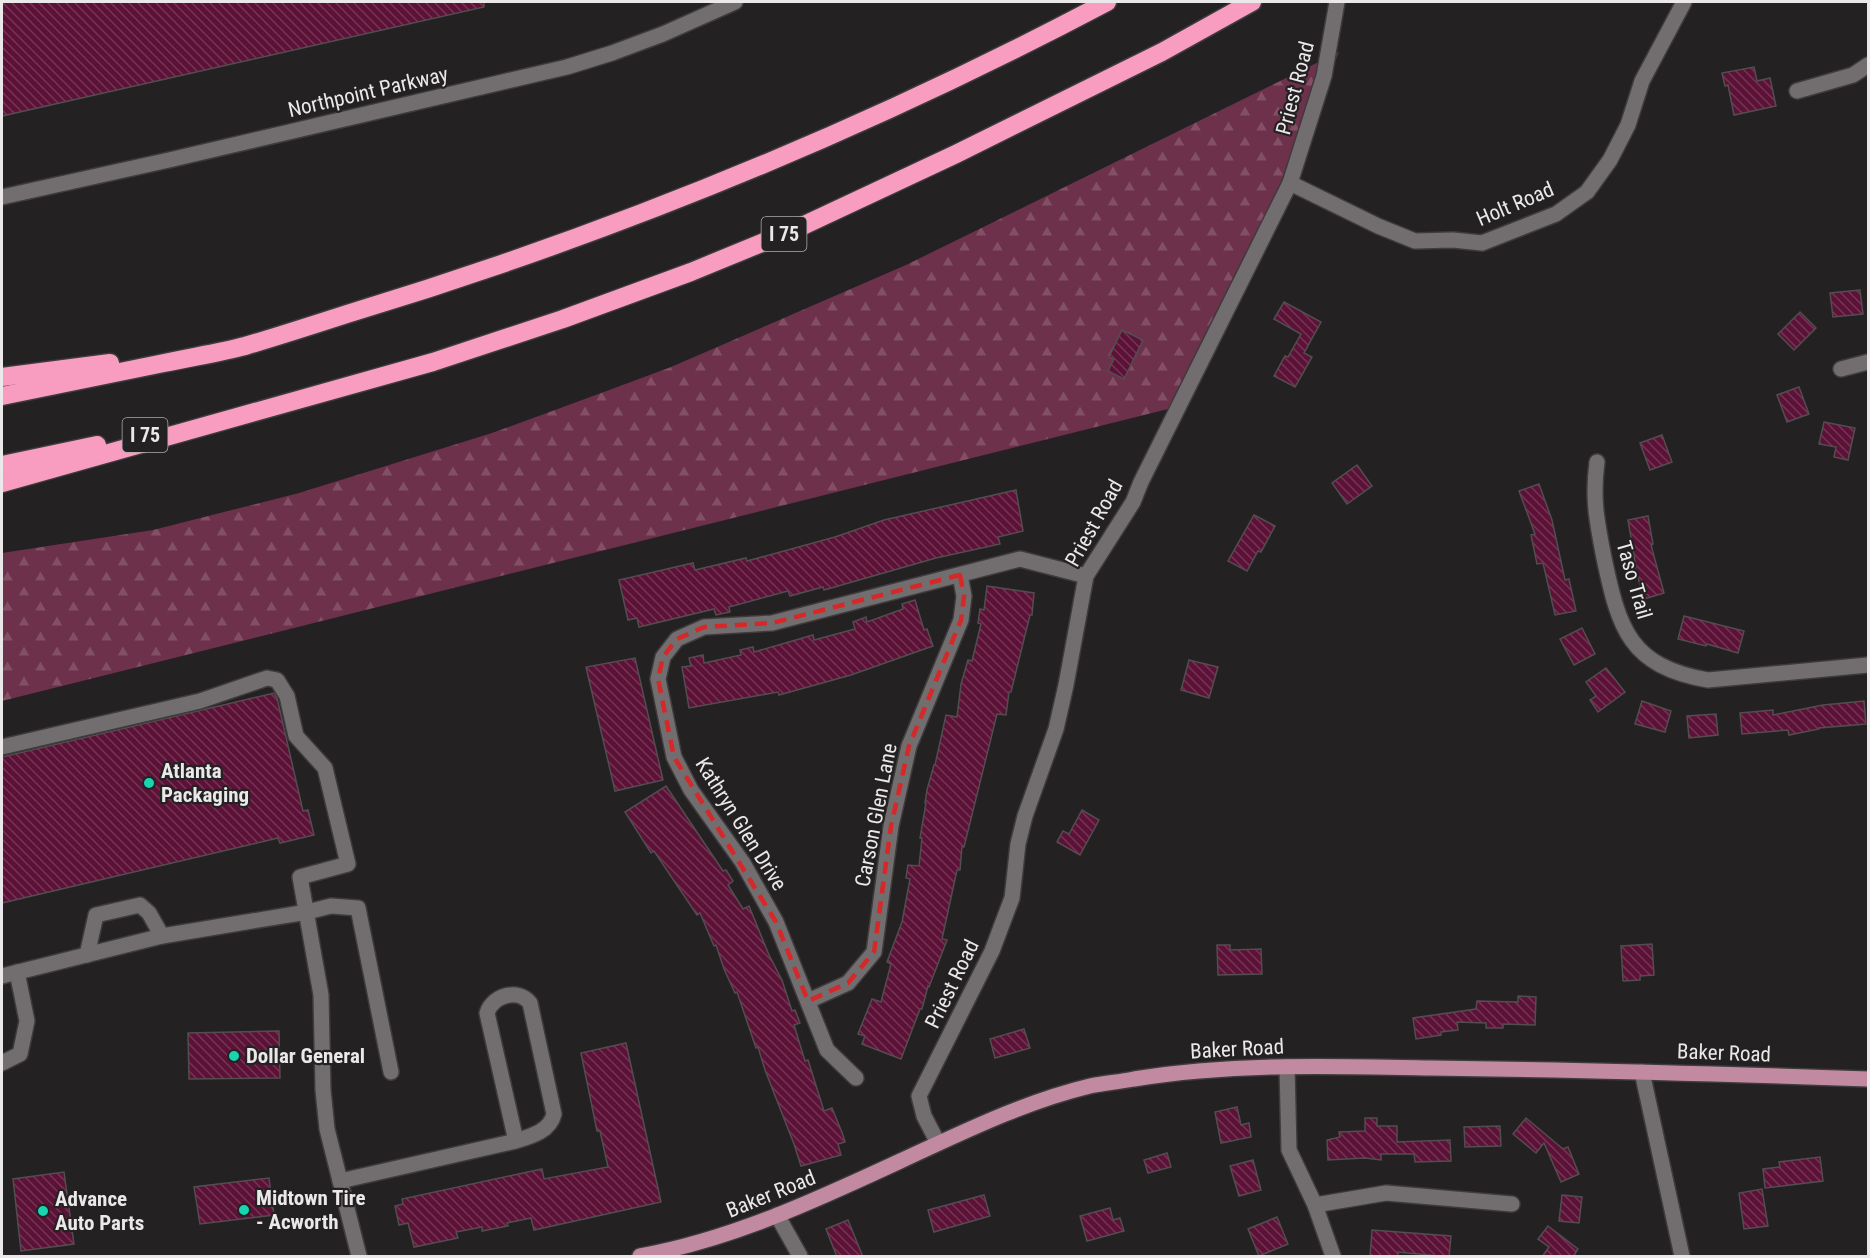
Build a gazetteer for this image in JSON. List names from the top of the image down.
{
  "streets": {
    "highway": ["I 75"],
    "main road": ["Baker Road"],
    "street": [
      "Priest Road",
      "Northpoint Parkway",
      "Holt Road",
      "Taso Trail",
      "Carson Glen Lane",
      "Kathryn Glen Drive"
    ]
  },
  "crossings": [
    ["Priest Road", "Holt Road"],
    ["Priest Road", "Kathryn Glen Drive"],
    ["Priest Road", "Baker Road"],
    ["Carson Glen Lane", "Kathryn Glen Drive"]
  ],
  "places": [
    "Atlanta Packaging",
    "Dollar General",
    "Midtown Tire - Acworth",
    "Advance Auto Parts"
  ]
}
